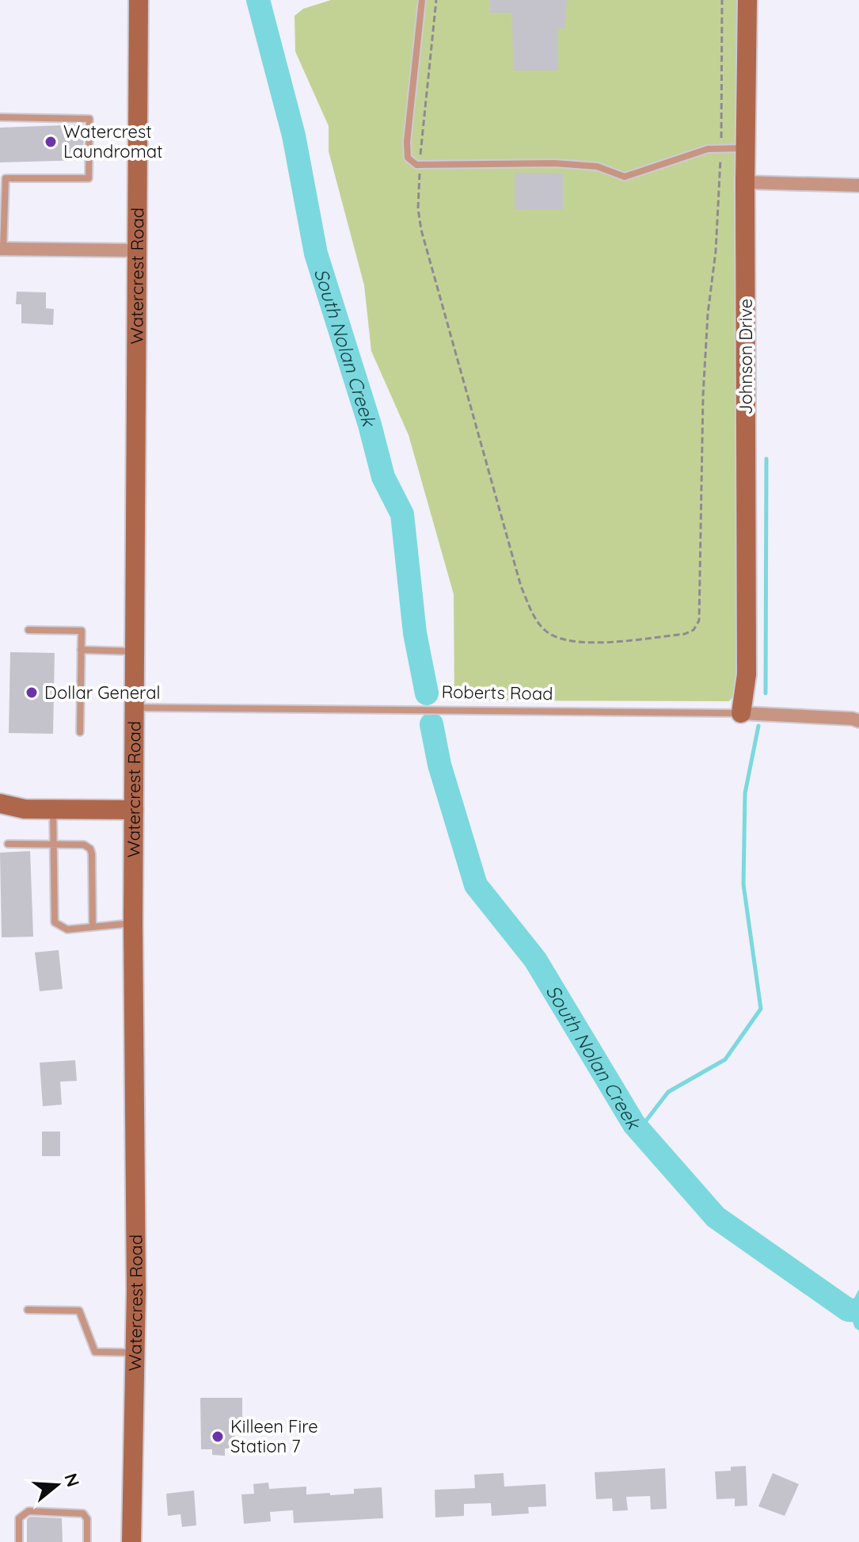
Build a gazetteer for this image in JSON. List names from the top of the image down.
{
  "streets": {
    "street": ["Watercrest Road", "Johnson Drive", "Roberts Road"]
  },
  "crossings": [
    ["Watercrest Road", "Roberts Road"],
    ["Johnson Drive", "Roberts Road"]
  ],
  "water": ["South Nolan Creek"],
  "places": ["Watercrest Laundromat", "Dollar General", "Killeen Fire Station 7"],
  "north": "right"
}
